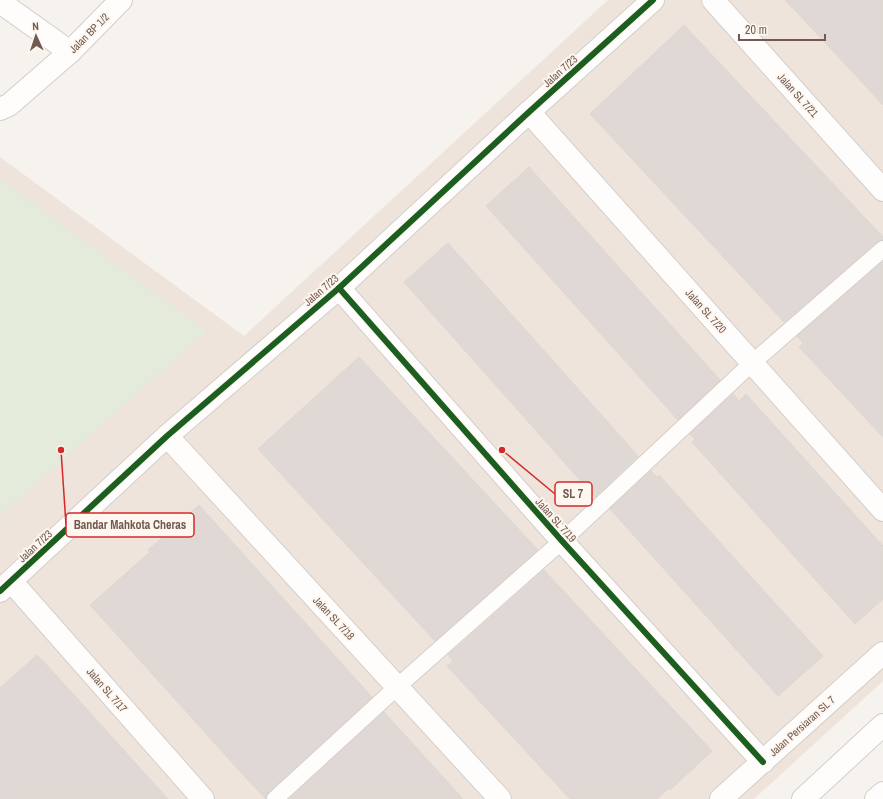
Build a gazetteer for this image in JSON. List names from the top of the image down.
{
  "streets": {
    "street": [
      "Jalan BP 1/2",
      "Jalan 7/23",
      "Jalan SL 7/21",
      "Jalan SL 7/20",
      "Jalan SL 7/19",
      "Jalan SL 7/18",
      "Jalan SL 7/17",
      "Jalan Persiaran SL 7"
    ]
  },
  "crossings": [
    ["Jalan 7/23", "Jalan SL 7/20"],
    ["Jalan 7/23", "Jalan SL 7/19"],
    ["Jalan 7/23", "Jalan SL 7/18"],
    ["Jalan 7/23", "Jalan SL 7/17"],
    ["Jalan SL 7/19", "Jalan Persiaran SL 7"]
  ],
  "places": ["Bandar Mahkota Cheras", "SL 7"],
  "scale_bar": "20 m",
  "north": "top"
}
